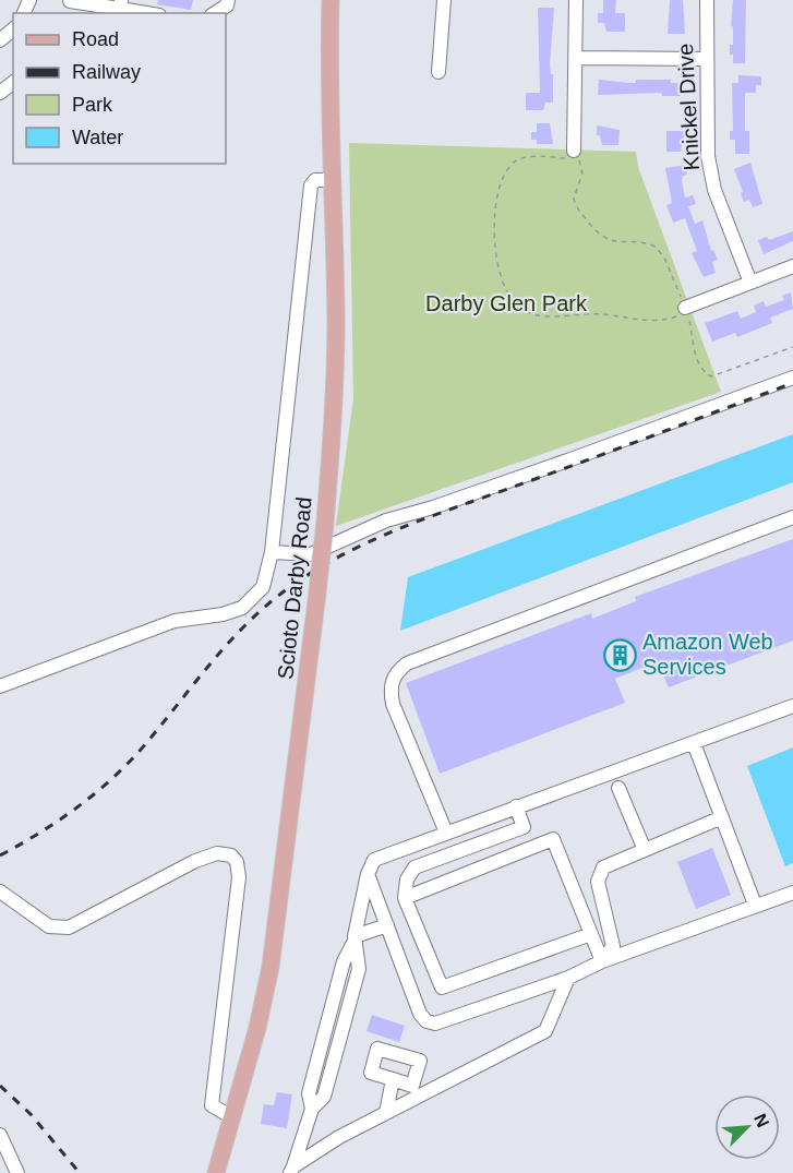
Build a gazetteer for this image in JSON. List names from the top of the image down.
{
  "streets": {
    "main road": ["Scioto Darby Road"],
    "street": ["Knickel Drive"]
  },
  "parks": ["Darby Glen Park"],
  "places": {
    "building": ["Amazon Web Services"]
  },
  "legend": [
    "Road",
    "Railway",
    "Park",
    "Water"
  ],
  "north": "top right"
}
